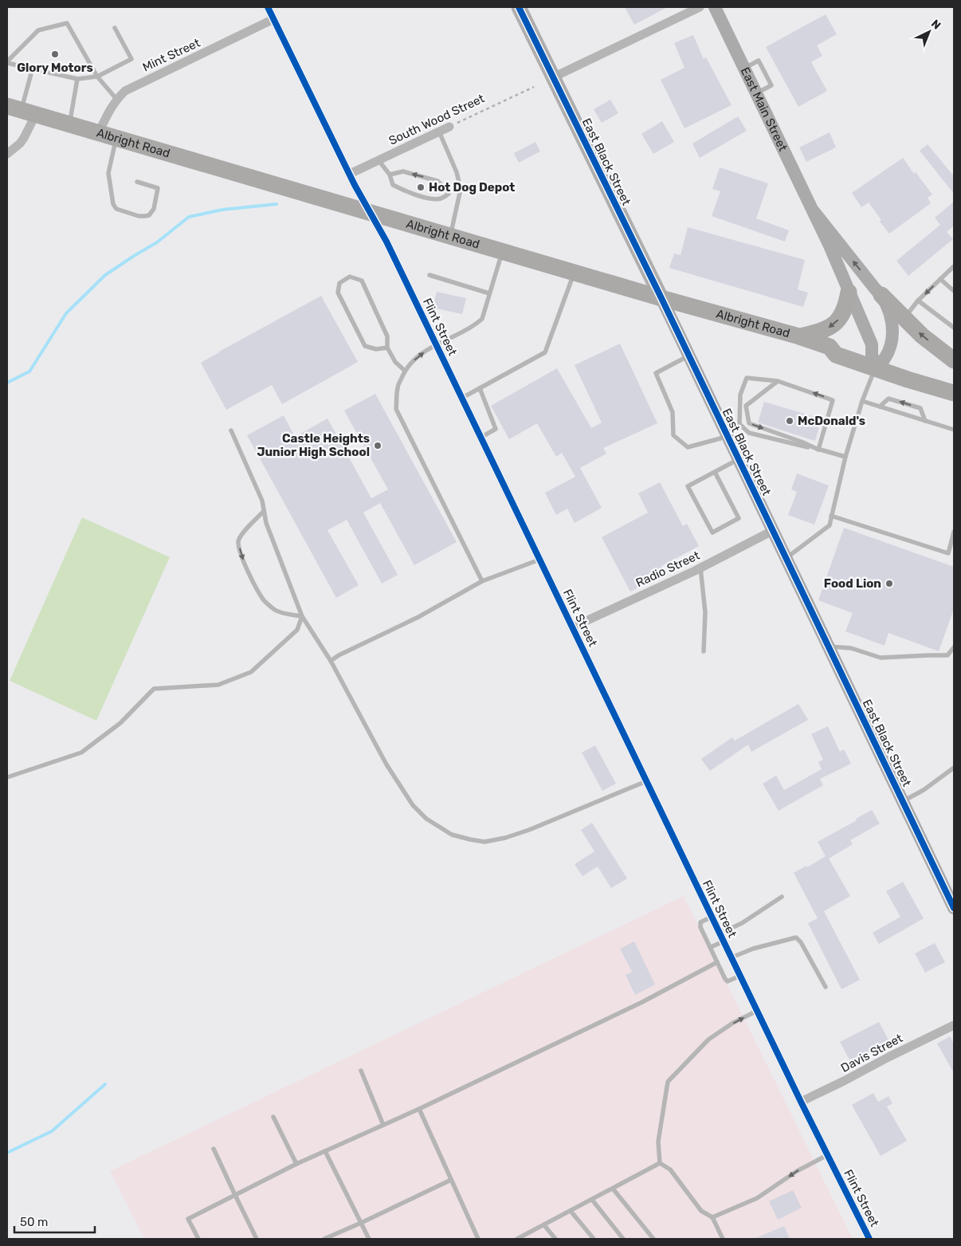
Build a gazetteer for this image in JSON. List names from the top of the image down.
{
  "streets": {
    "highway": ["Albright Road"],
    "main road": ["East Black Street"],
    "street": [
      "Mint Street",
      "East Main Street",
      "South Wood Street",
      "Flint Street",
      "Radio Street",
      "Davis Street"
    ]
  },
  "crossings": [
    ["Mint Street", "Albright Road"],
    ["Mint Street", "Flint Street"],
    ["East Main Street", "Albright Road"],
    ["South Wood Street", "Flint Street"],
    ["Albright Road", "East Black Street"],
    ["Albright Road", "Flint Street"],
    ["East Black Street", "Radio Street"],
    ["Flint Street", "Radio Street"],
    ["Flint Street", "Davis Street"]
  ],
  "places": [
    "Glory Motors",
    "Hot Dog Depot",
    "McDonald's",
    "Castle Heights Junior High School",
    "Food Lion"
  ],
  "scale_bar": "50 m",
  "north": "top right"
}
